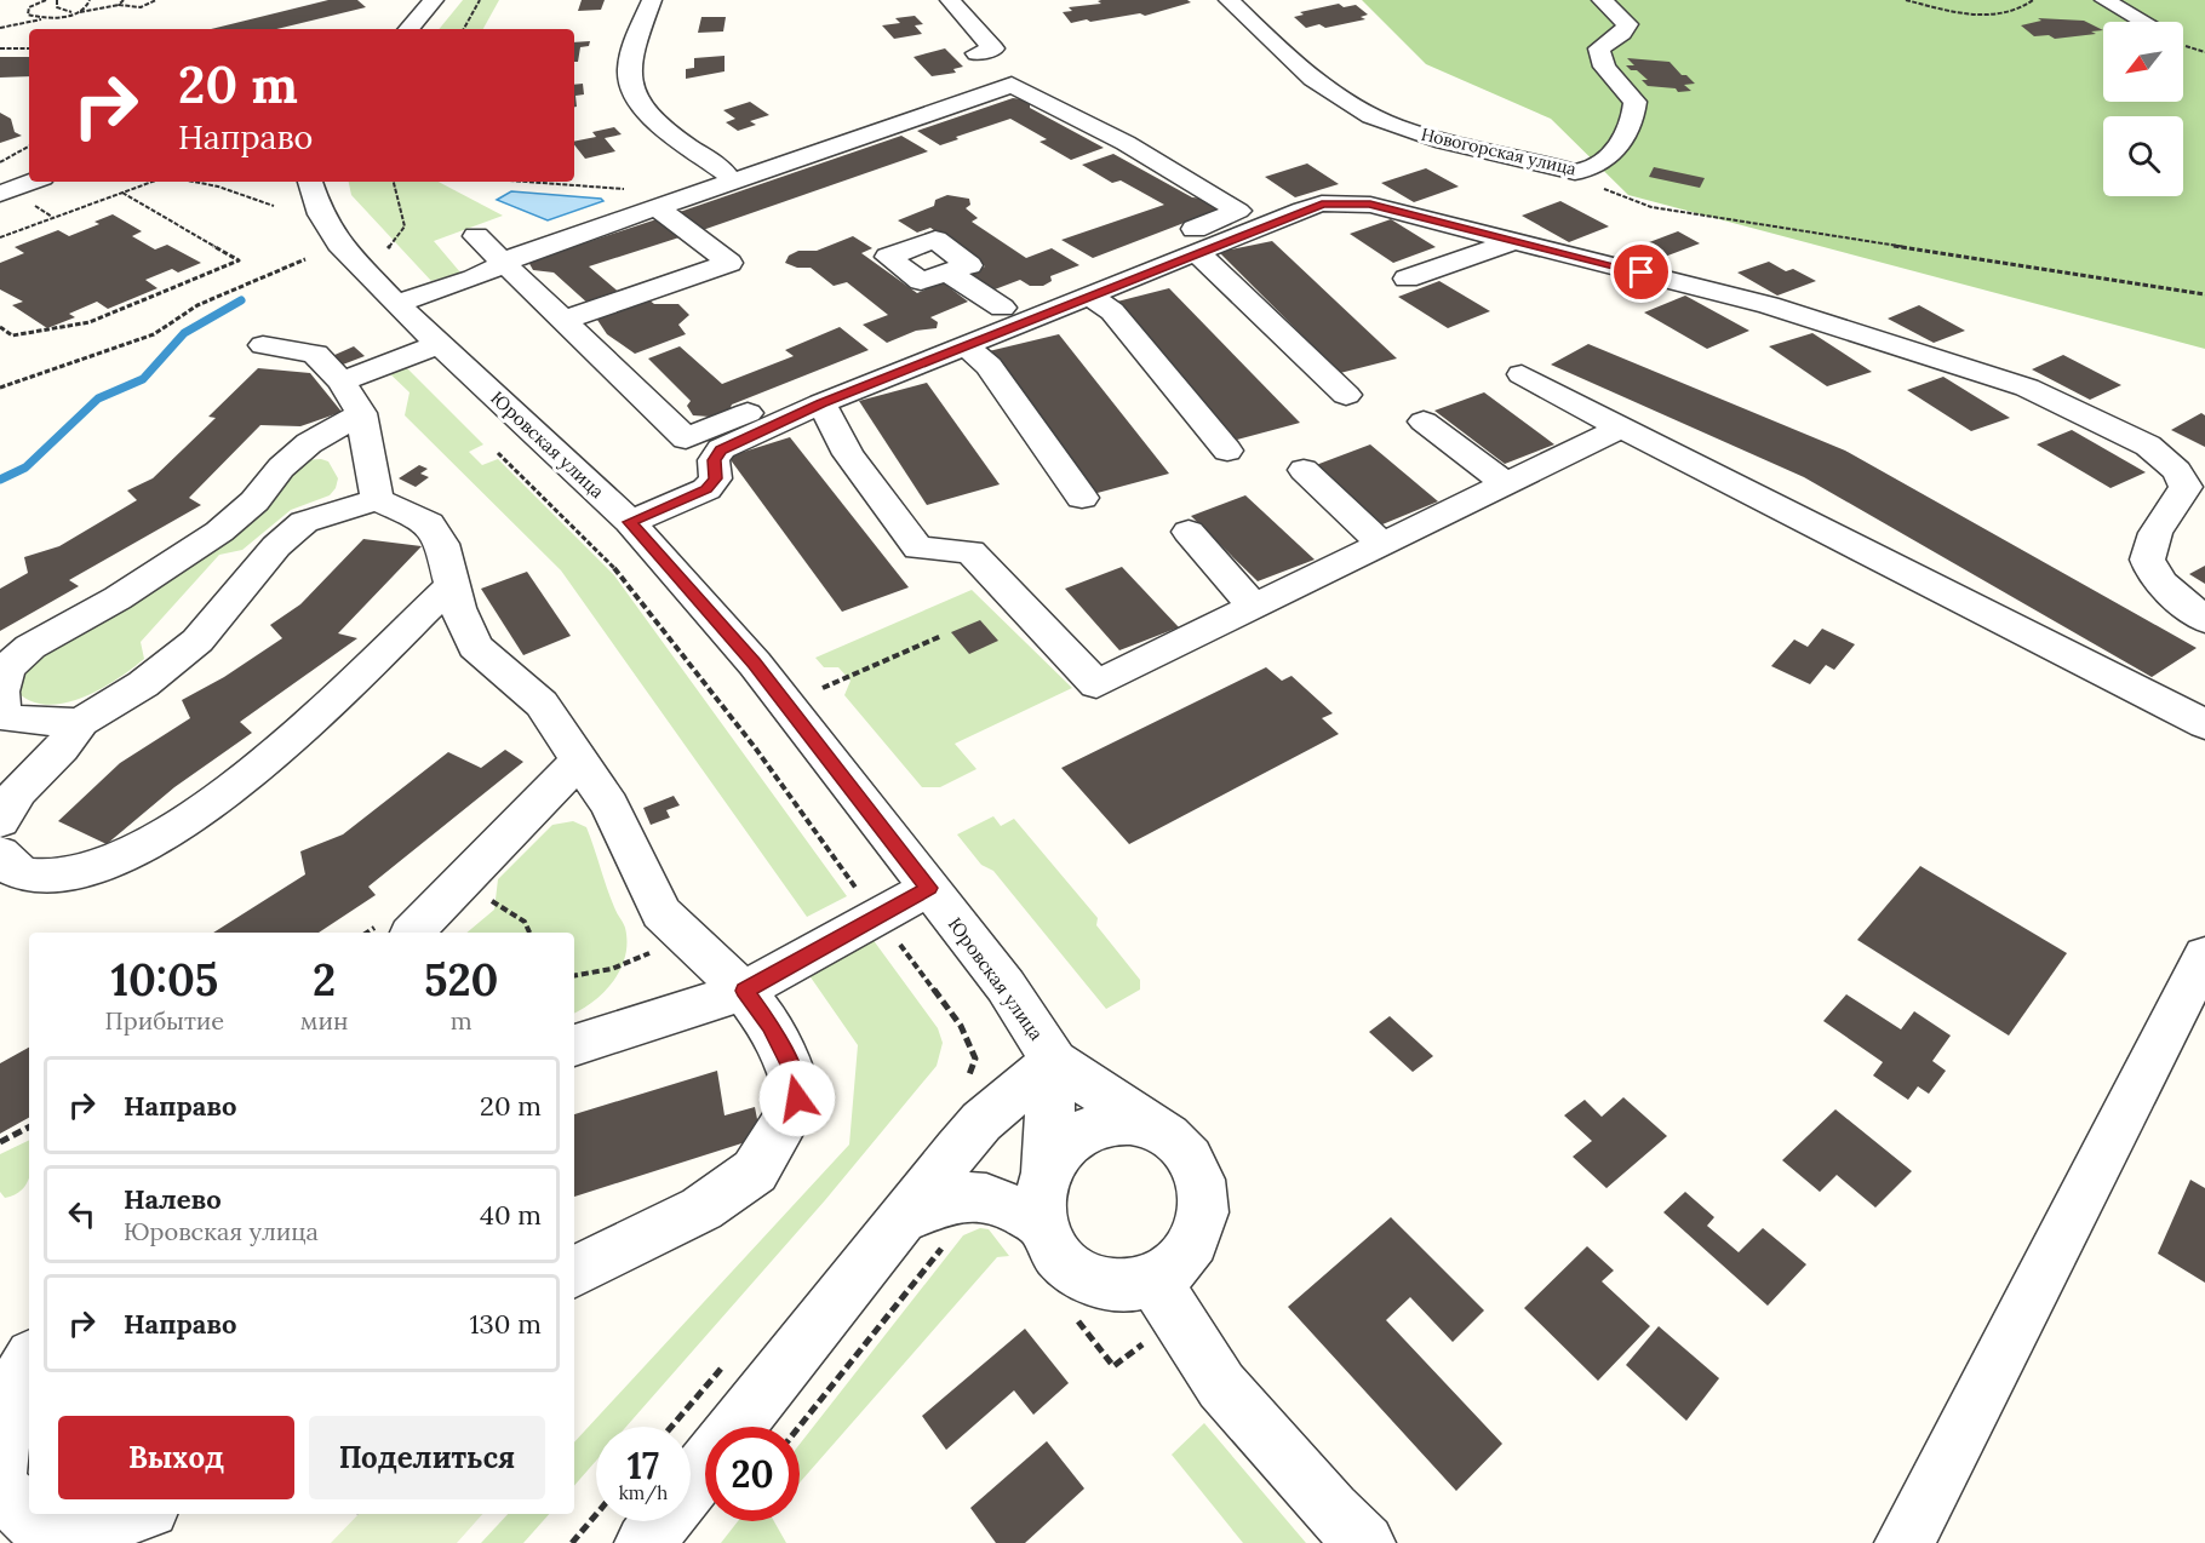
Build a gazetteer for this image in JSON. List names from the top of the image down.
{
  "streets": {
    "street": ["Новогорская улица", "Юровская улица"]
  },
  "north": "bottom left",
  "page": {
    "turn": ["20 m", "Направо"],
    "eta": [
      "10:05",
      "Прибытие",
      "2",
      "мин",
      "520",
      "m"
    ],
    "list": [
      {
        "name": "Направо",
        "value": "20 m"
      },
      {
        "name": "Налево",
        "note": "Юровская улица",
        "value": "40 m"
      },
      {
        "name": "Направо",
        "value": "130 m"
      }
    ],
    "buttons": ["Выход", "Поделиться"],
    "speed": "17 km/h",
    "limit": "20"
  }
}
